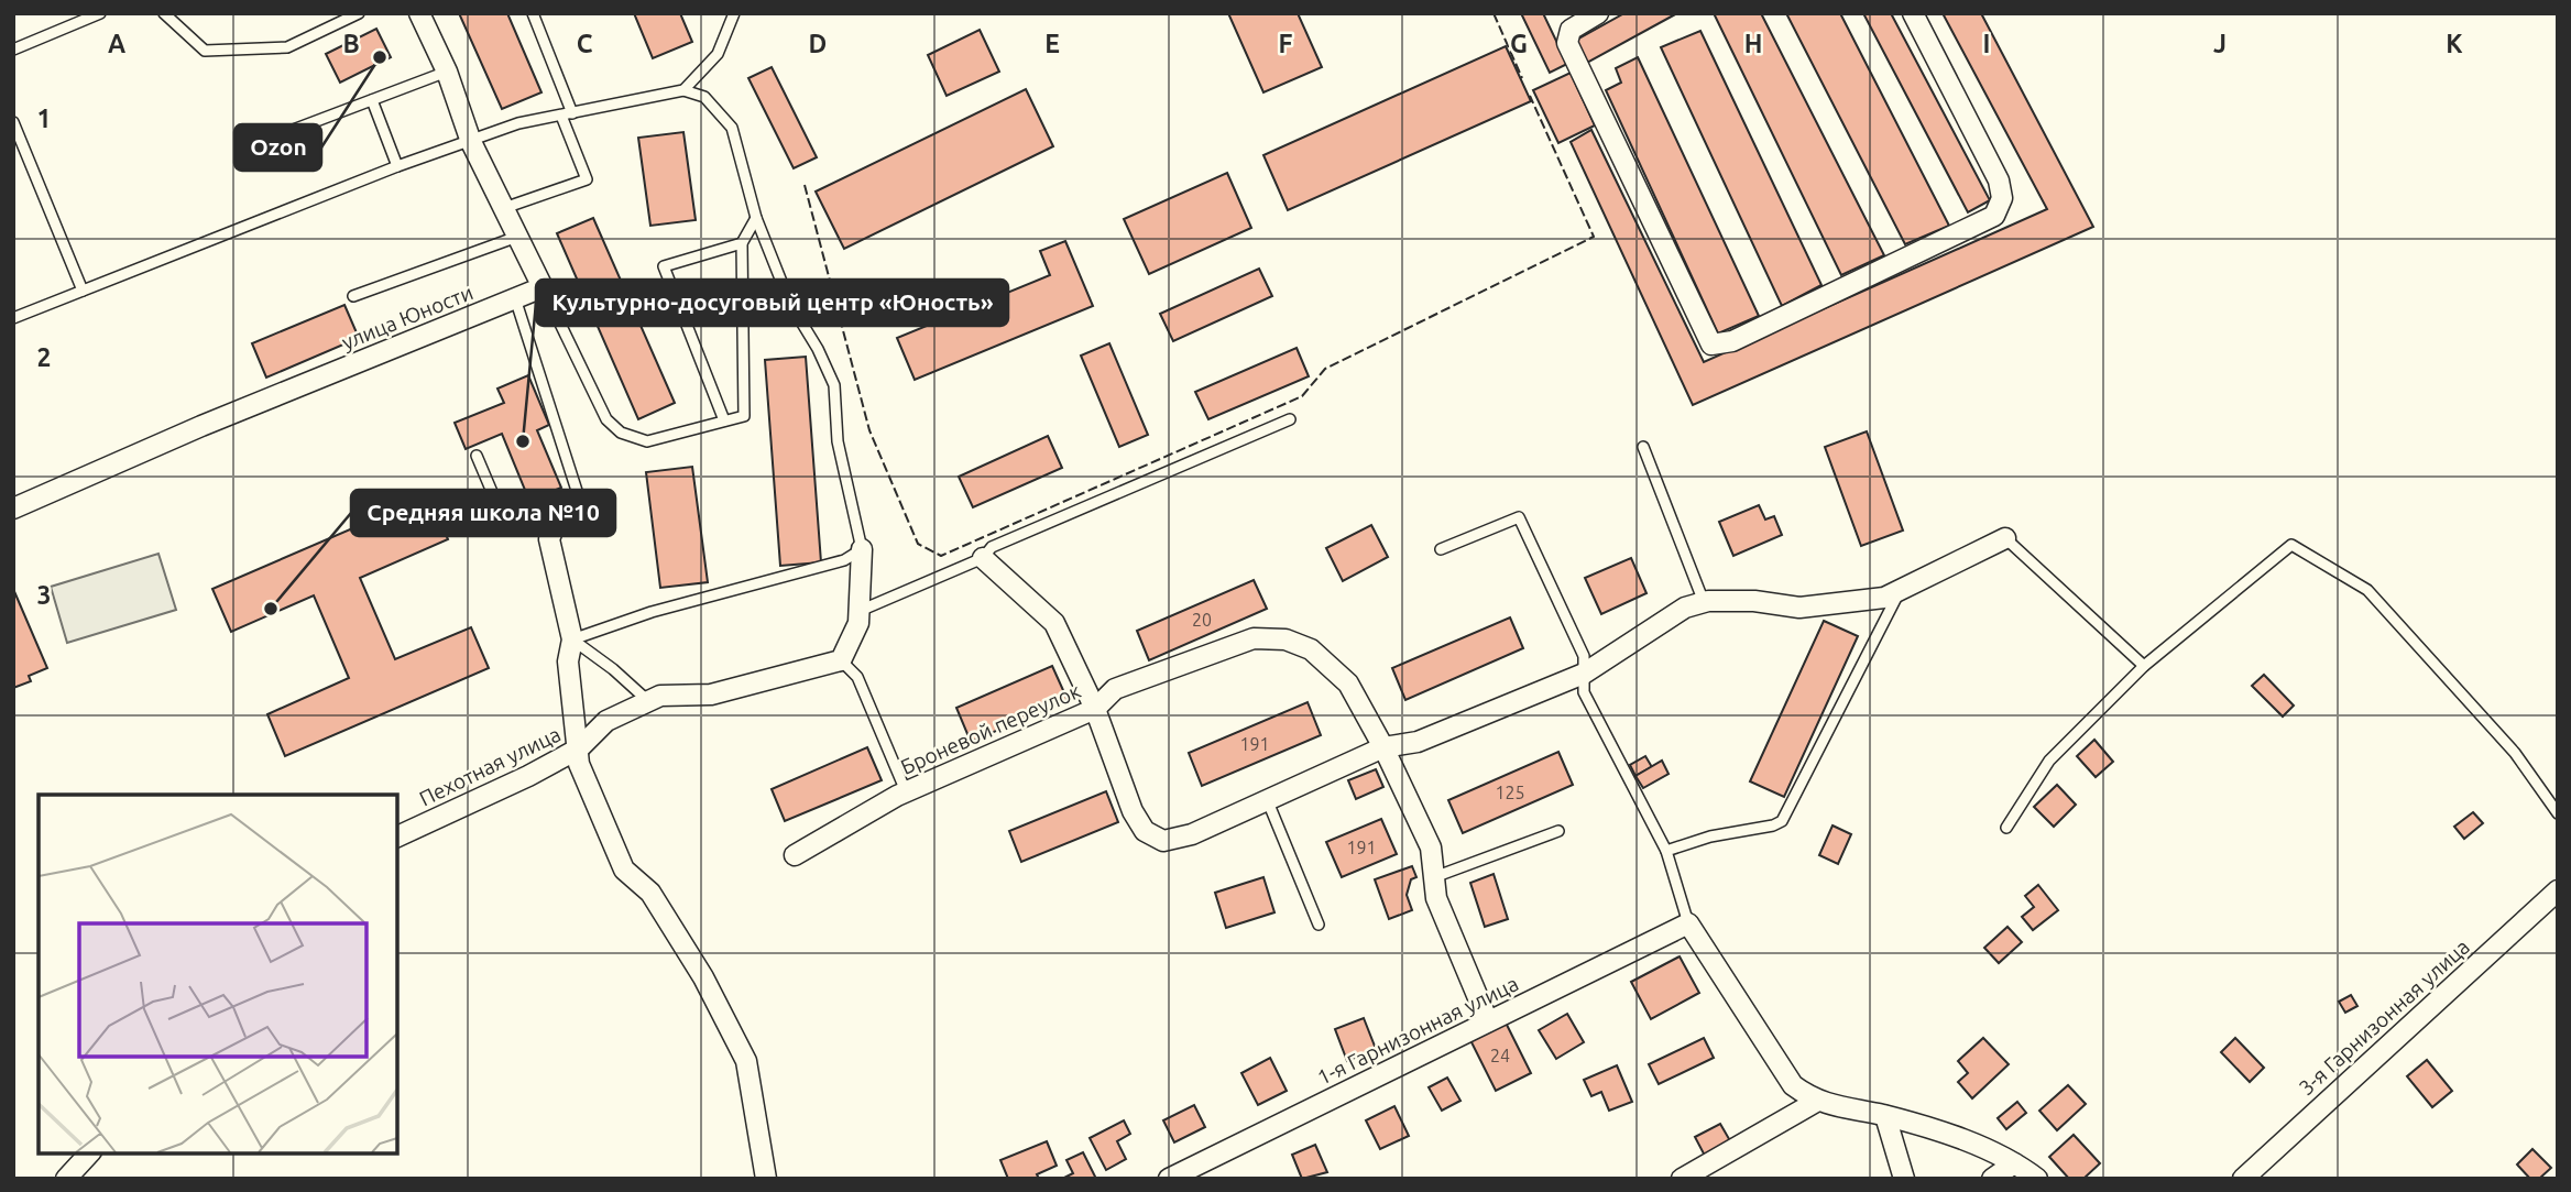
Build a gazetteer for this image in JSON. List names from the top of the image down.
{
  "streets": {
    "street": [
      "улица Юности",
      "Броневой переулок",
      "Пехотная улица",
      "3-я Гарнизонная улица",
      "1-я Гарнизонная улица"
    ]
  },
  "crossings": [
    ["Броневой переулок", "1-я Гарнизонная улица"]
  ],
  "places": ["Ozon", "Культурно-досуговый центр «Юность»", "Средняя школа №10"],
  "house_numbers": [
    "20",
    "191",
    "125",
    "191",
    "24"
  ],
  "grid": {
    "columns": [
      "A",
      "B",
      "C",
      "D",
      "E",
      "F",
      "G",
      "H",
      "I",
      "J",
      "K"
    ],
    "rows": ["1", "2", "3"]
  }
}
